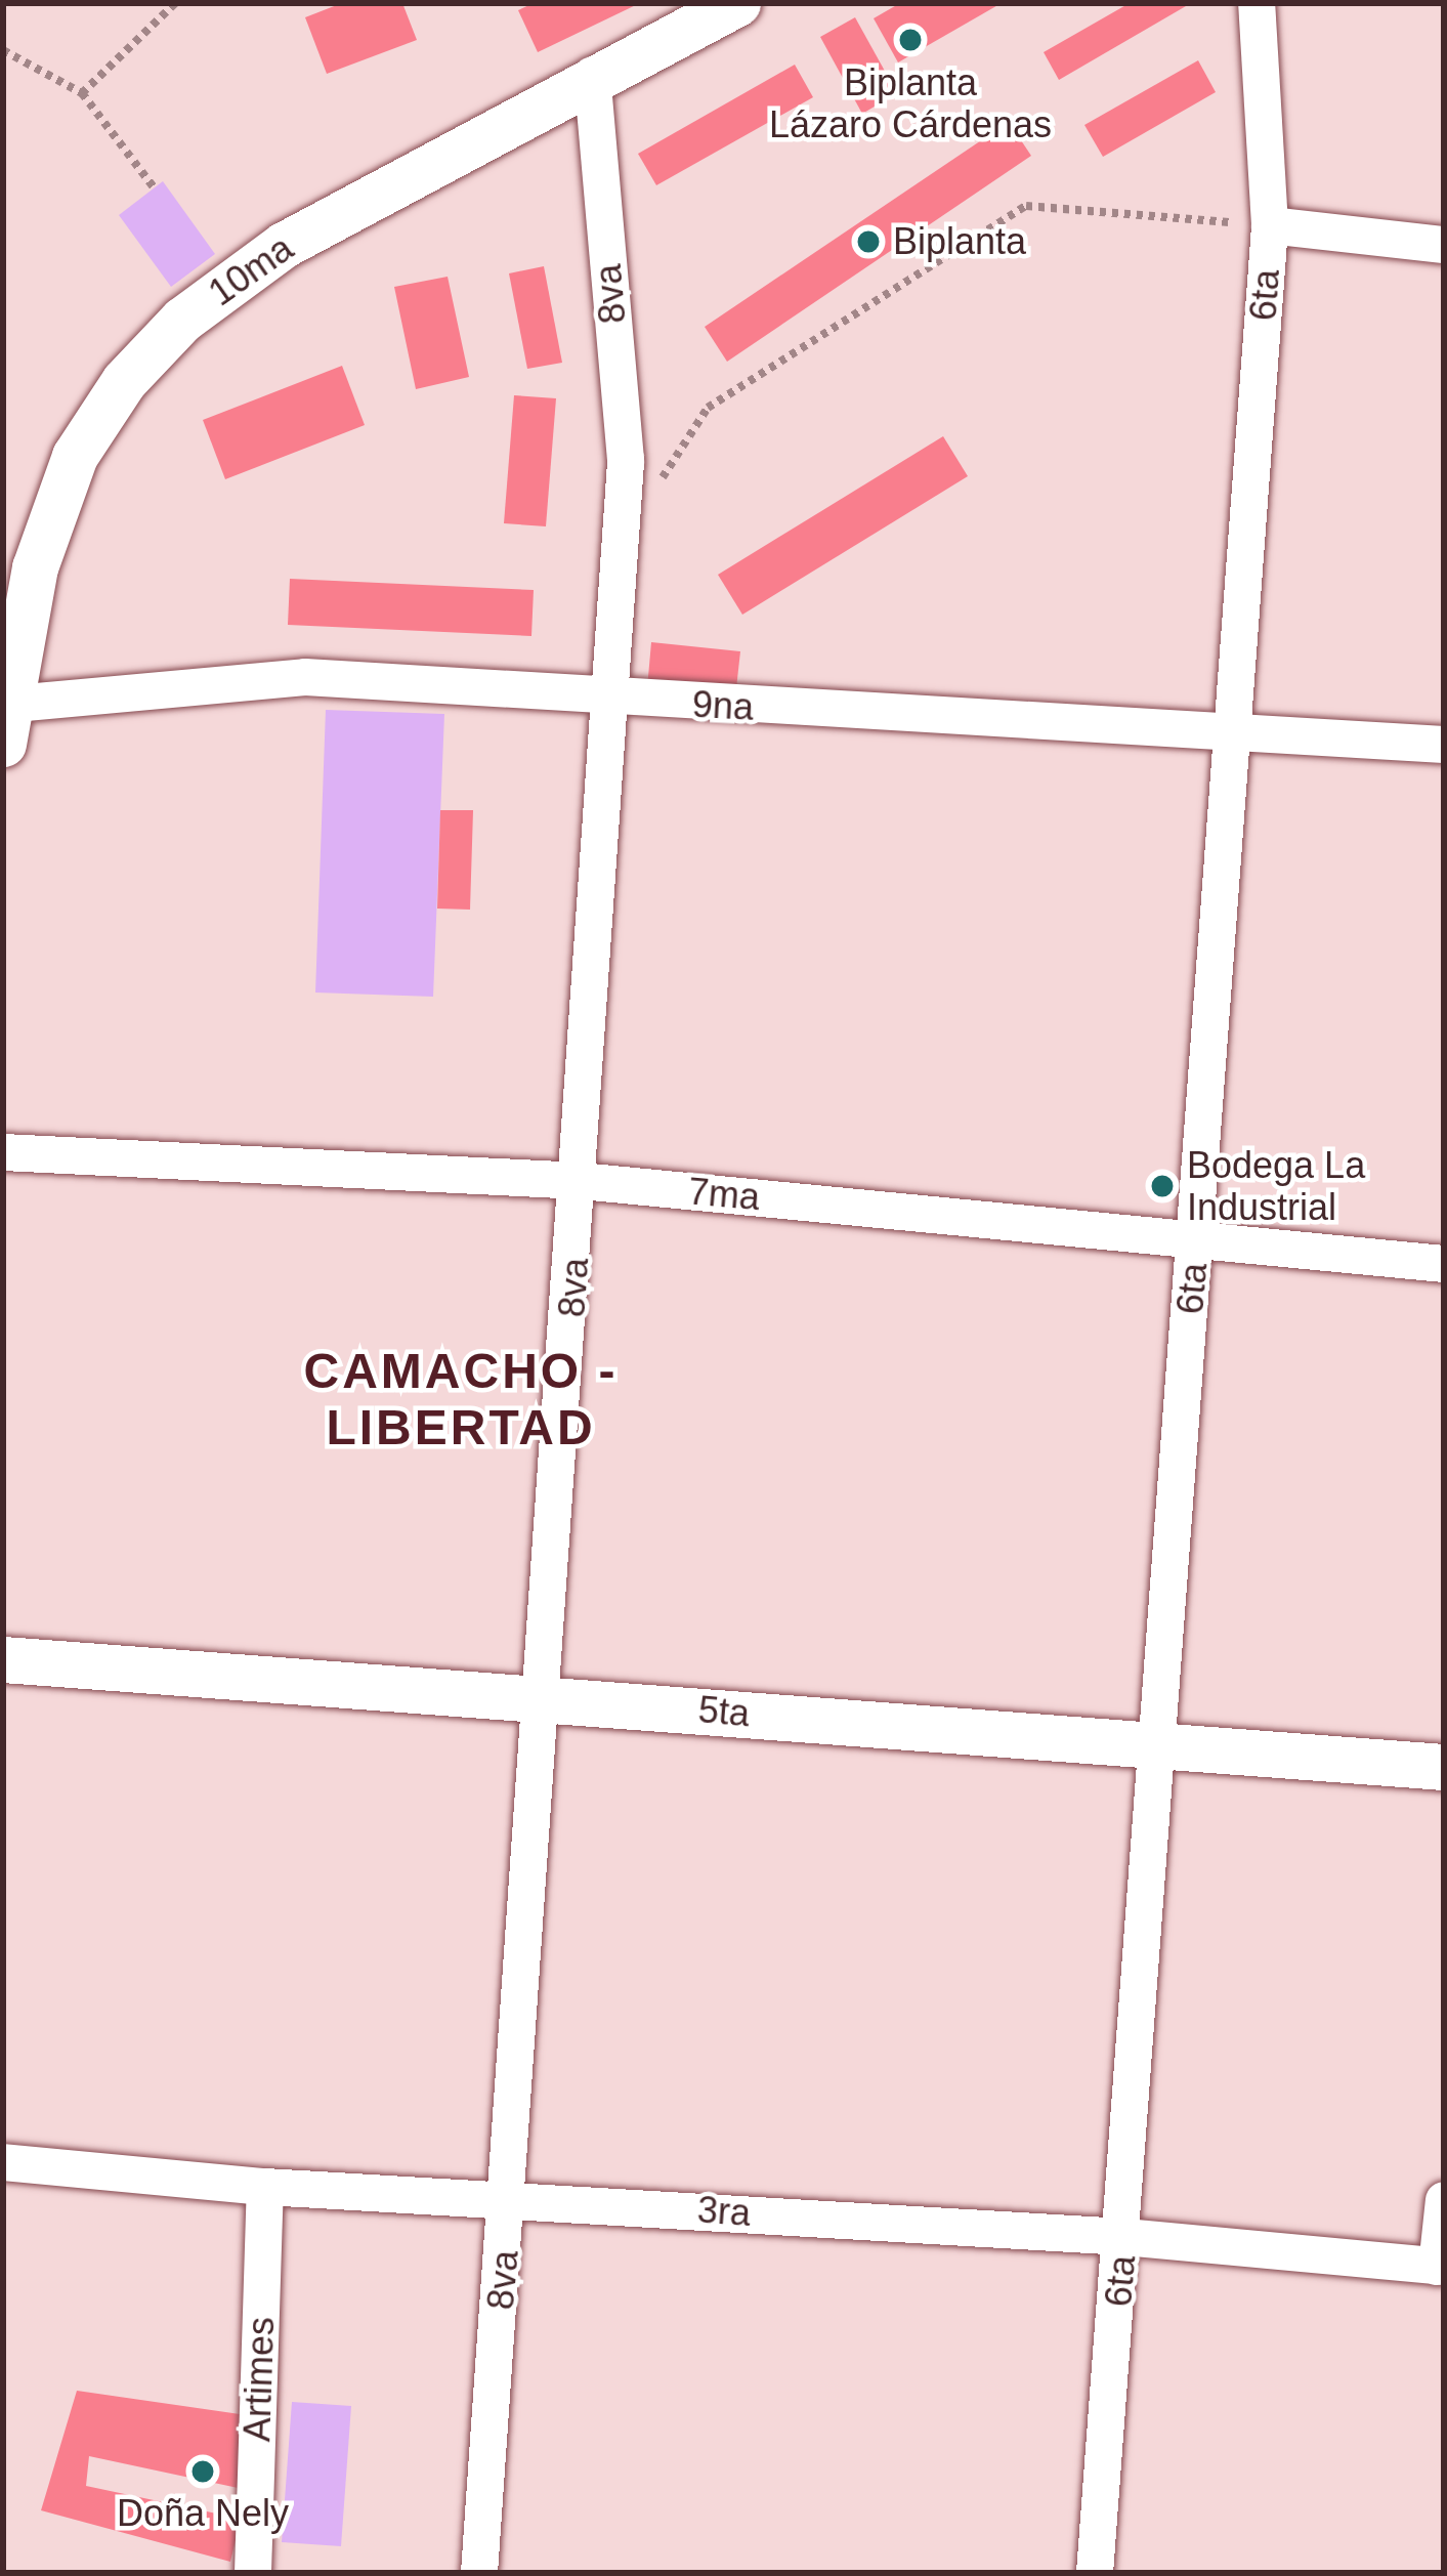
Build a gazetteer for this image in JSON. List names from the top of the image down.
{
  "streets": {
    "street": [
      "10ma",
      "8va",
      "6ta",
      "9na",
      "7ma",
      "5ta",
      "3ra",
      "Artimes"
    ]
  },
  "crossings": [
    ["10ma", "8va"],
    ["10ma", "9na"],
    ["8va", "9na"],
    ["8va", "7ma"],
    ["8va", "5ta"],
    ["8va", "3ra"],
    ["6ta", "9na"],
    ["6ta", "7ma"],
    ["6ta", "5ta"],
    ["6ta", "3ra"],
    ["3ra", "Artimes"]
  ],
  "districts": ["CAMACHO - LIBERTAD"],
  "places": [
    "Biplanta Lázaro Cárdenas",
    "Biplanta",
    "Bodega La Industrial",
    "Doña Nely"
  ]
}
